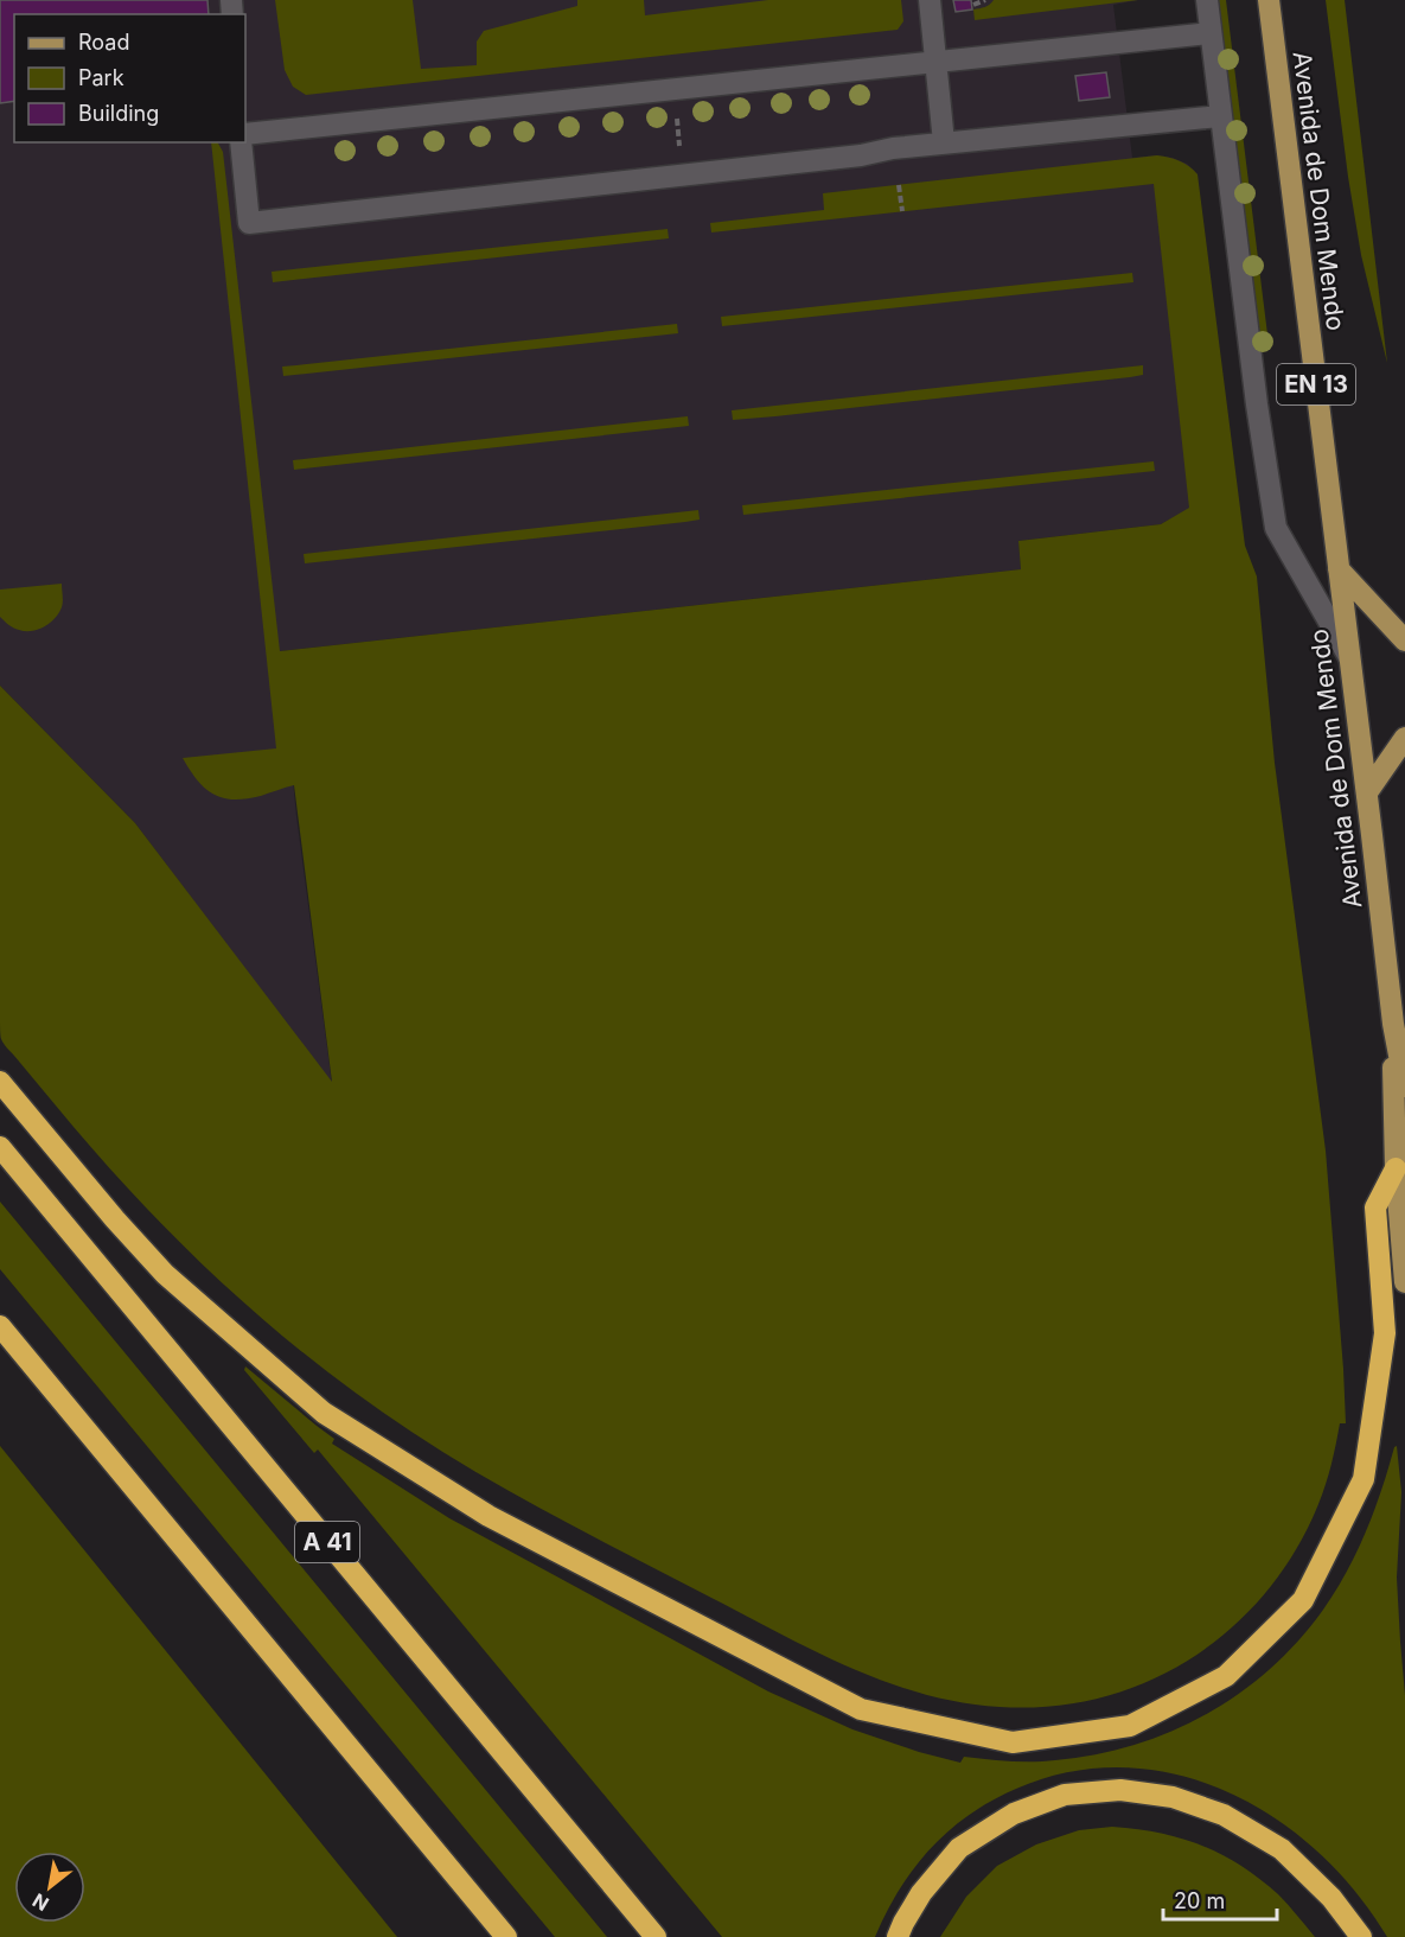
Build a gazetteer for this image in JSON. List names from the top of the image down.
{
  "streets": {
    "highway": ["A 41"],
    "main road": ["Avenida de Dom Mendo", "EN 13"]
  },
  "legend": ["Road", "Park", "Building"],
  "scale_bar": "20 m",
  "north": "bottom left"
}
